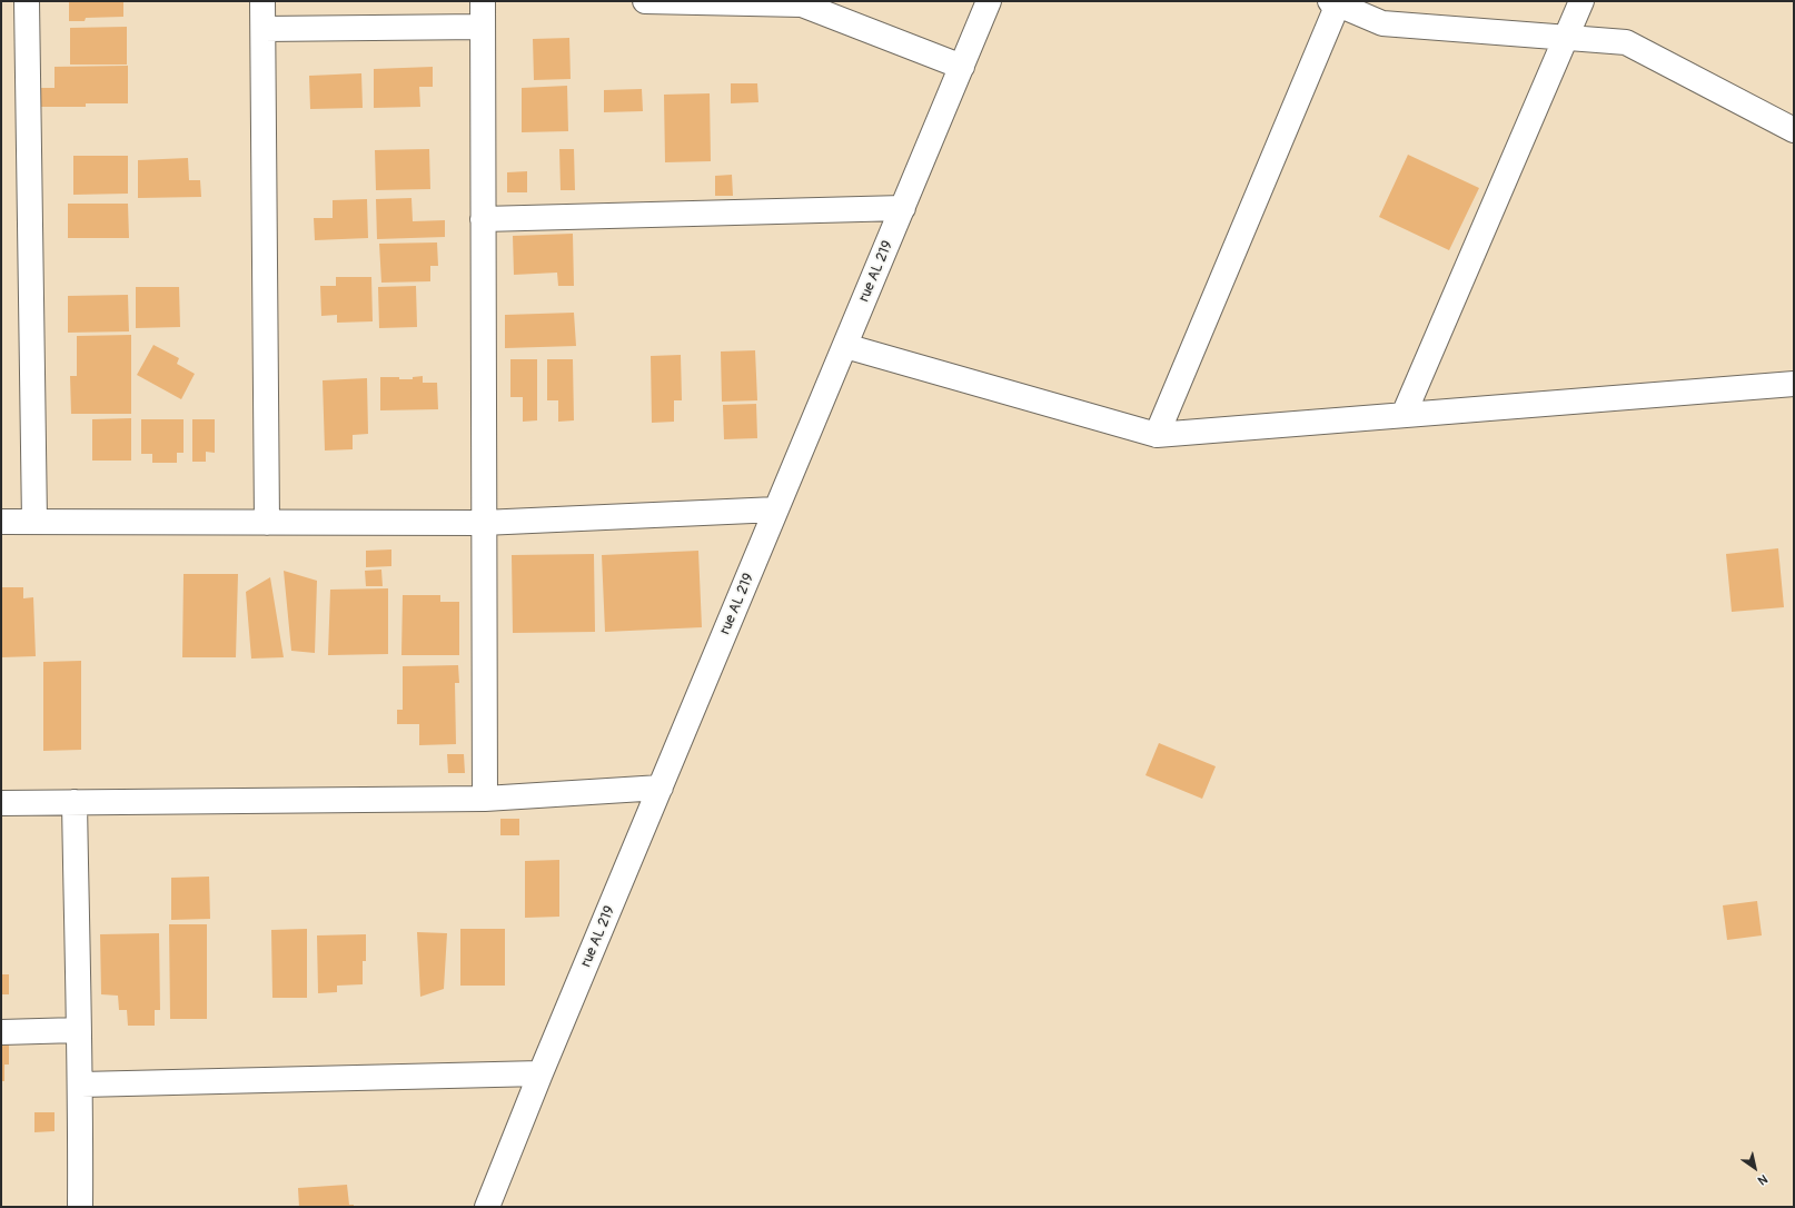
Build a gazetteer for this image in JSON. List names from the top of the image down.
{
  "streets": {
    "street": ["rue AL 219"]
  },
  "north": "bottom right"
}
